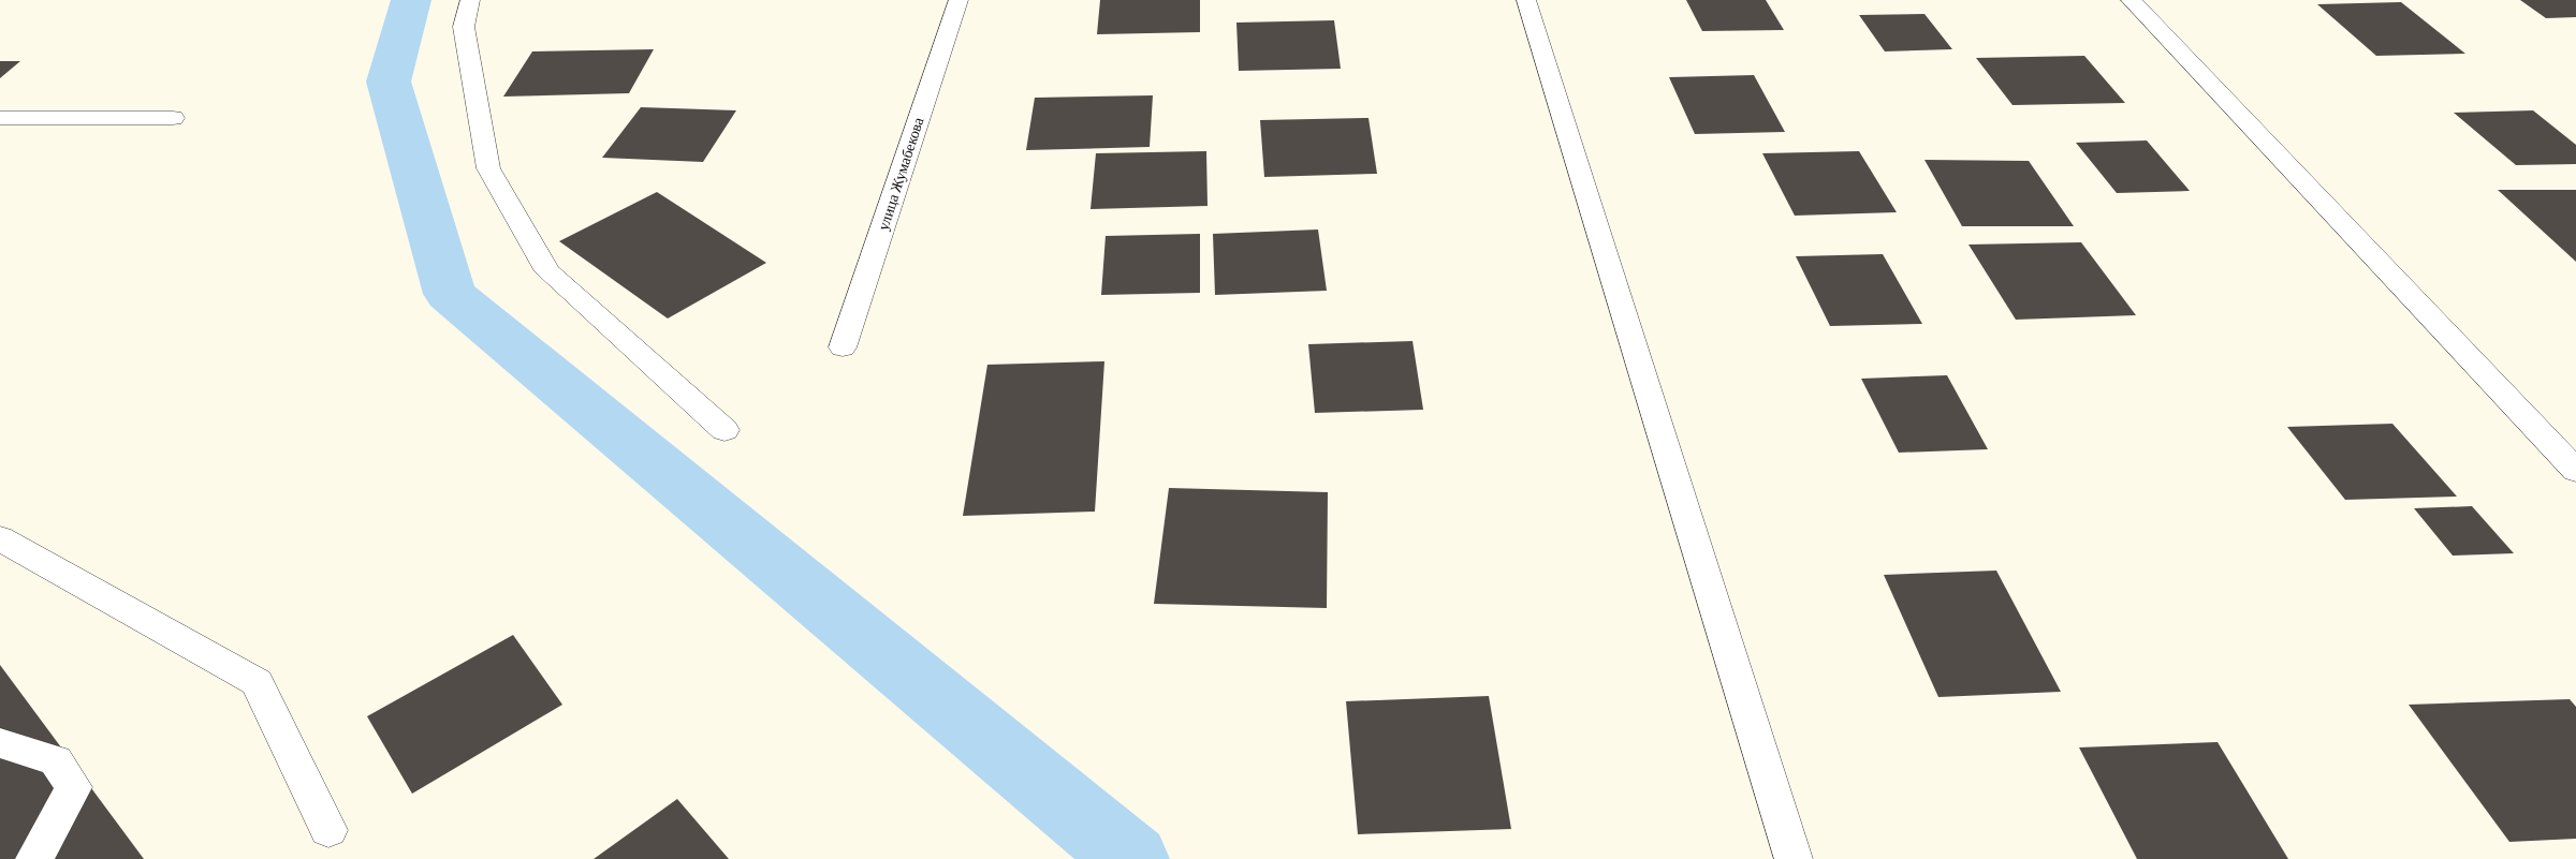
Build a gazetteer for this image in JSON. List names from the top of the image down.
{
  "streets": {
    "street": ["улица Жумабекова"]
  }
}
